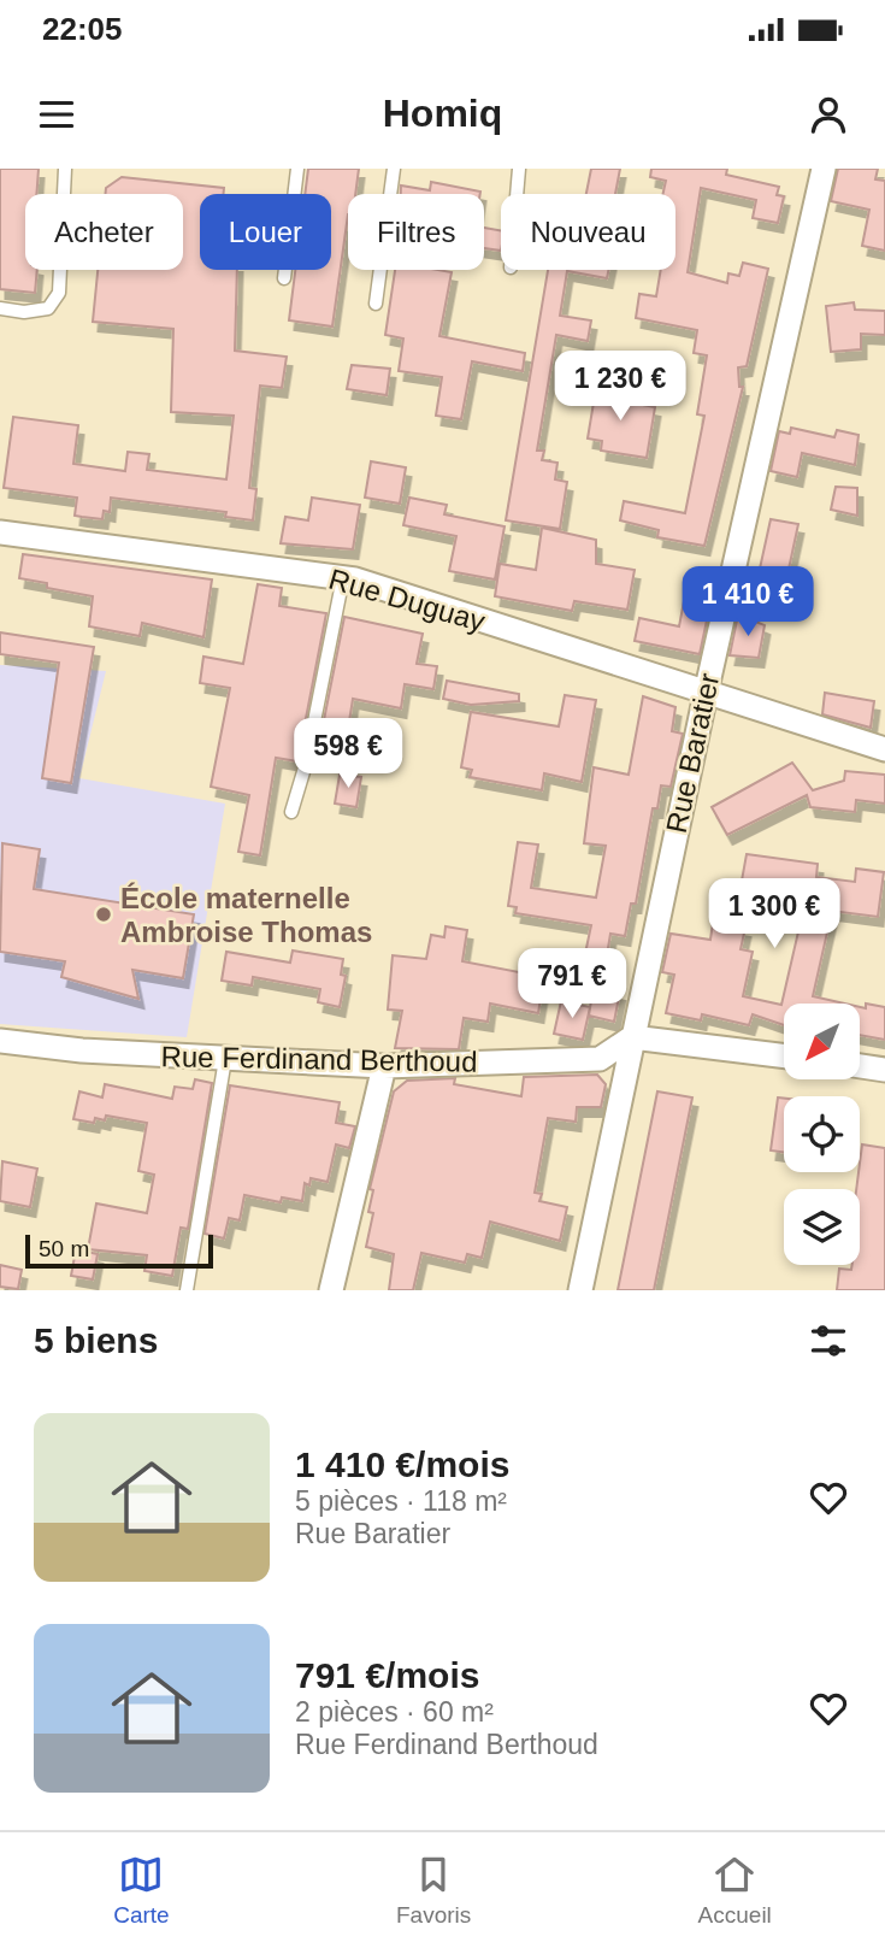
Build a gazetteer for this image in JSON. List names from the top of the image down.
{
  "streets": {
    "street": ["Rue Duguay", "Rue Baratier", "Rue Ferdinand Berthoud"]
  },
  "crossings": [
    ["Rue Duguay", "Rue Baratier"],
    ["Rue Baratier", "Rue Ferdinand Berthoud"]
  ],
  "places": ["École maternelle Ambroise Thomas"],
  "scale_bar": "50 m",
  "north": "bottom left",
  "page": {
    "status": "22:05",
    "header": "Homiq",
    "chip": [
      "Acheter",
      "Louer",
      "Filtres",
      "Nouveau"
    ],
    "price": [
      "1 230 €",
      "1 410 €",
      "598 €",
      "1 300 €",
      "791 €"
    ],
    "scale": "50 m",
    "heading": "5 biens",
    "list": [
      {
        "name": "1 410 €/mois",
        "note": "5 pièces · 118 m² · Rue Baratier"
      },
      {
        "name": "791 €/mois",
        "note": "2 pièces · 60 m² · Rue Ferdinand Berthoud"
      }
    ],
    "tabs": ["Carte", "Favoris", "Accueil"]
  }
}
